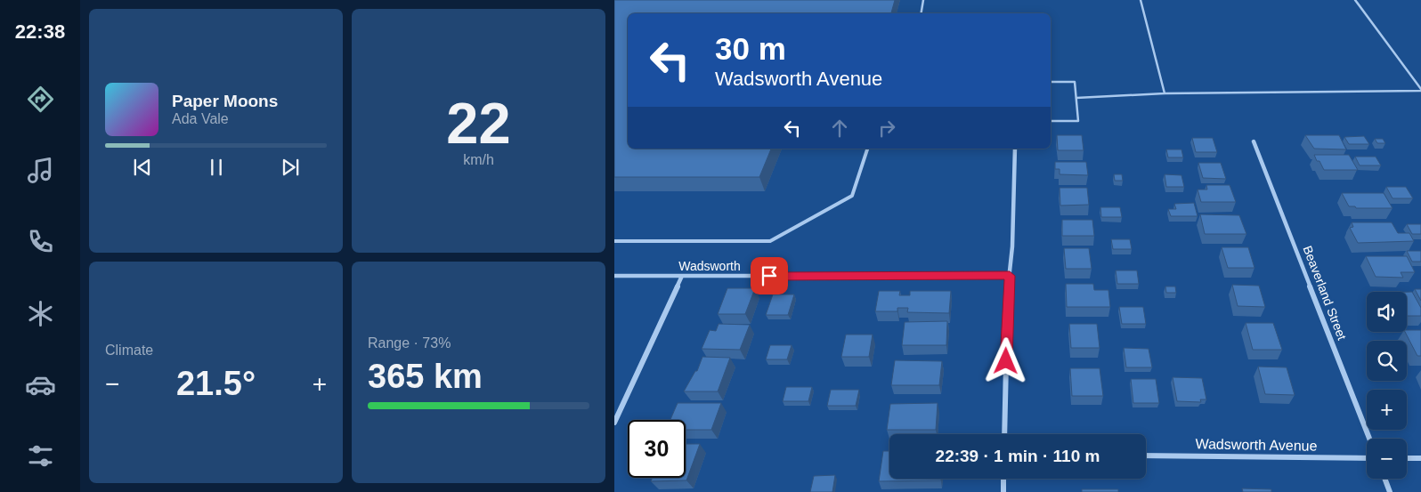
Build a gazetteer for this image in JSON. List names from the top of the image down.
{
  "streets": {
    "street": ["Wadsworth", "Beaverland Street", "Wadsworth Avenue"]
  },
  "page": {
    "tabs": "22:38",
    "tile": [
      ["22", "km/h"],
      "Climate",
      ["Range · 73%", "365 km"]
    ],
    "turn": ["30 m", "Wadsworth Avenue"],
    "song": ["Paper Moons", "Ada Vale"],
    "map_buttons": ["+", "−"],
    "heat": ["−", "21.5°", "+"],
    "limit": "30",
    "trip": "22:39 · 1 min · 110 m"
  }
}
